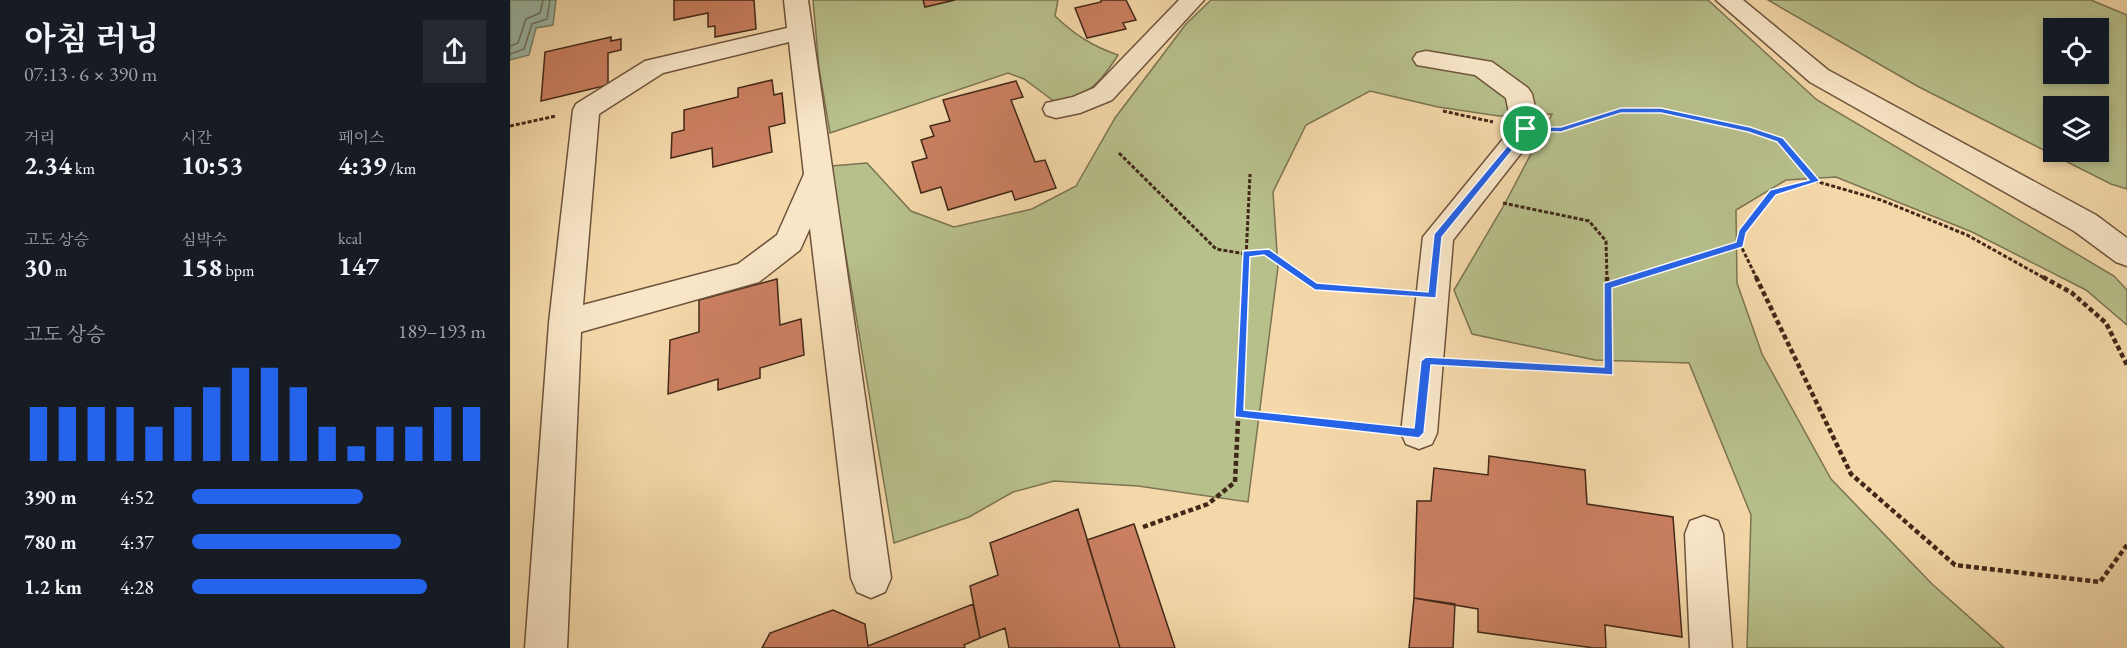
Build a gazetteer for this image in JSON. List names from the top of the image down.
{
  "page": {
    "heading": ["아침 러닝", "07:13 · 6 × 390 m"],
    "stats": [
      ["거리", "2.34 km"],
      ["시간", "10:53"],
      ["페이스", "4:39 /km"],
      ["고도 상승", "30 m"],
      ["심박수", "158 bpm"],
      ["kcal", "147"]
    ],
    "chart": ["고도 상승", "189–193 m"],
    "list": [
      {
        "name": "390 m",
        "note": "4:52"
      },
      {
        "name": "780 m",
        "note": "4:37"
      },
      {
        "name": "1.2 km",
        "note": "4:28"
      }
    ]
  }
}
